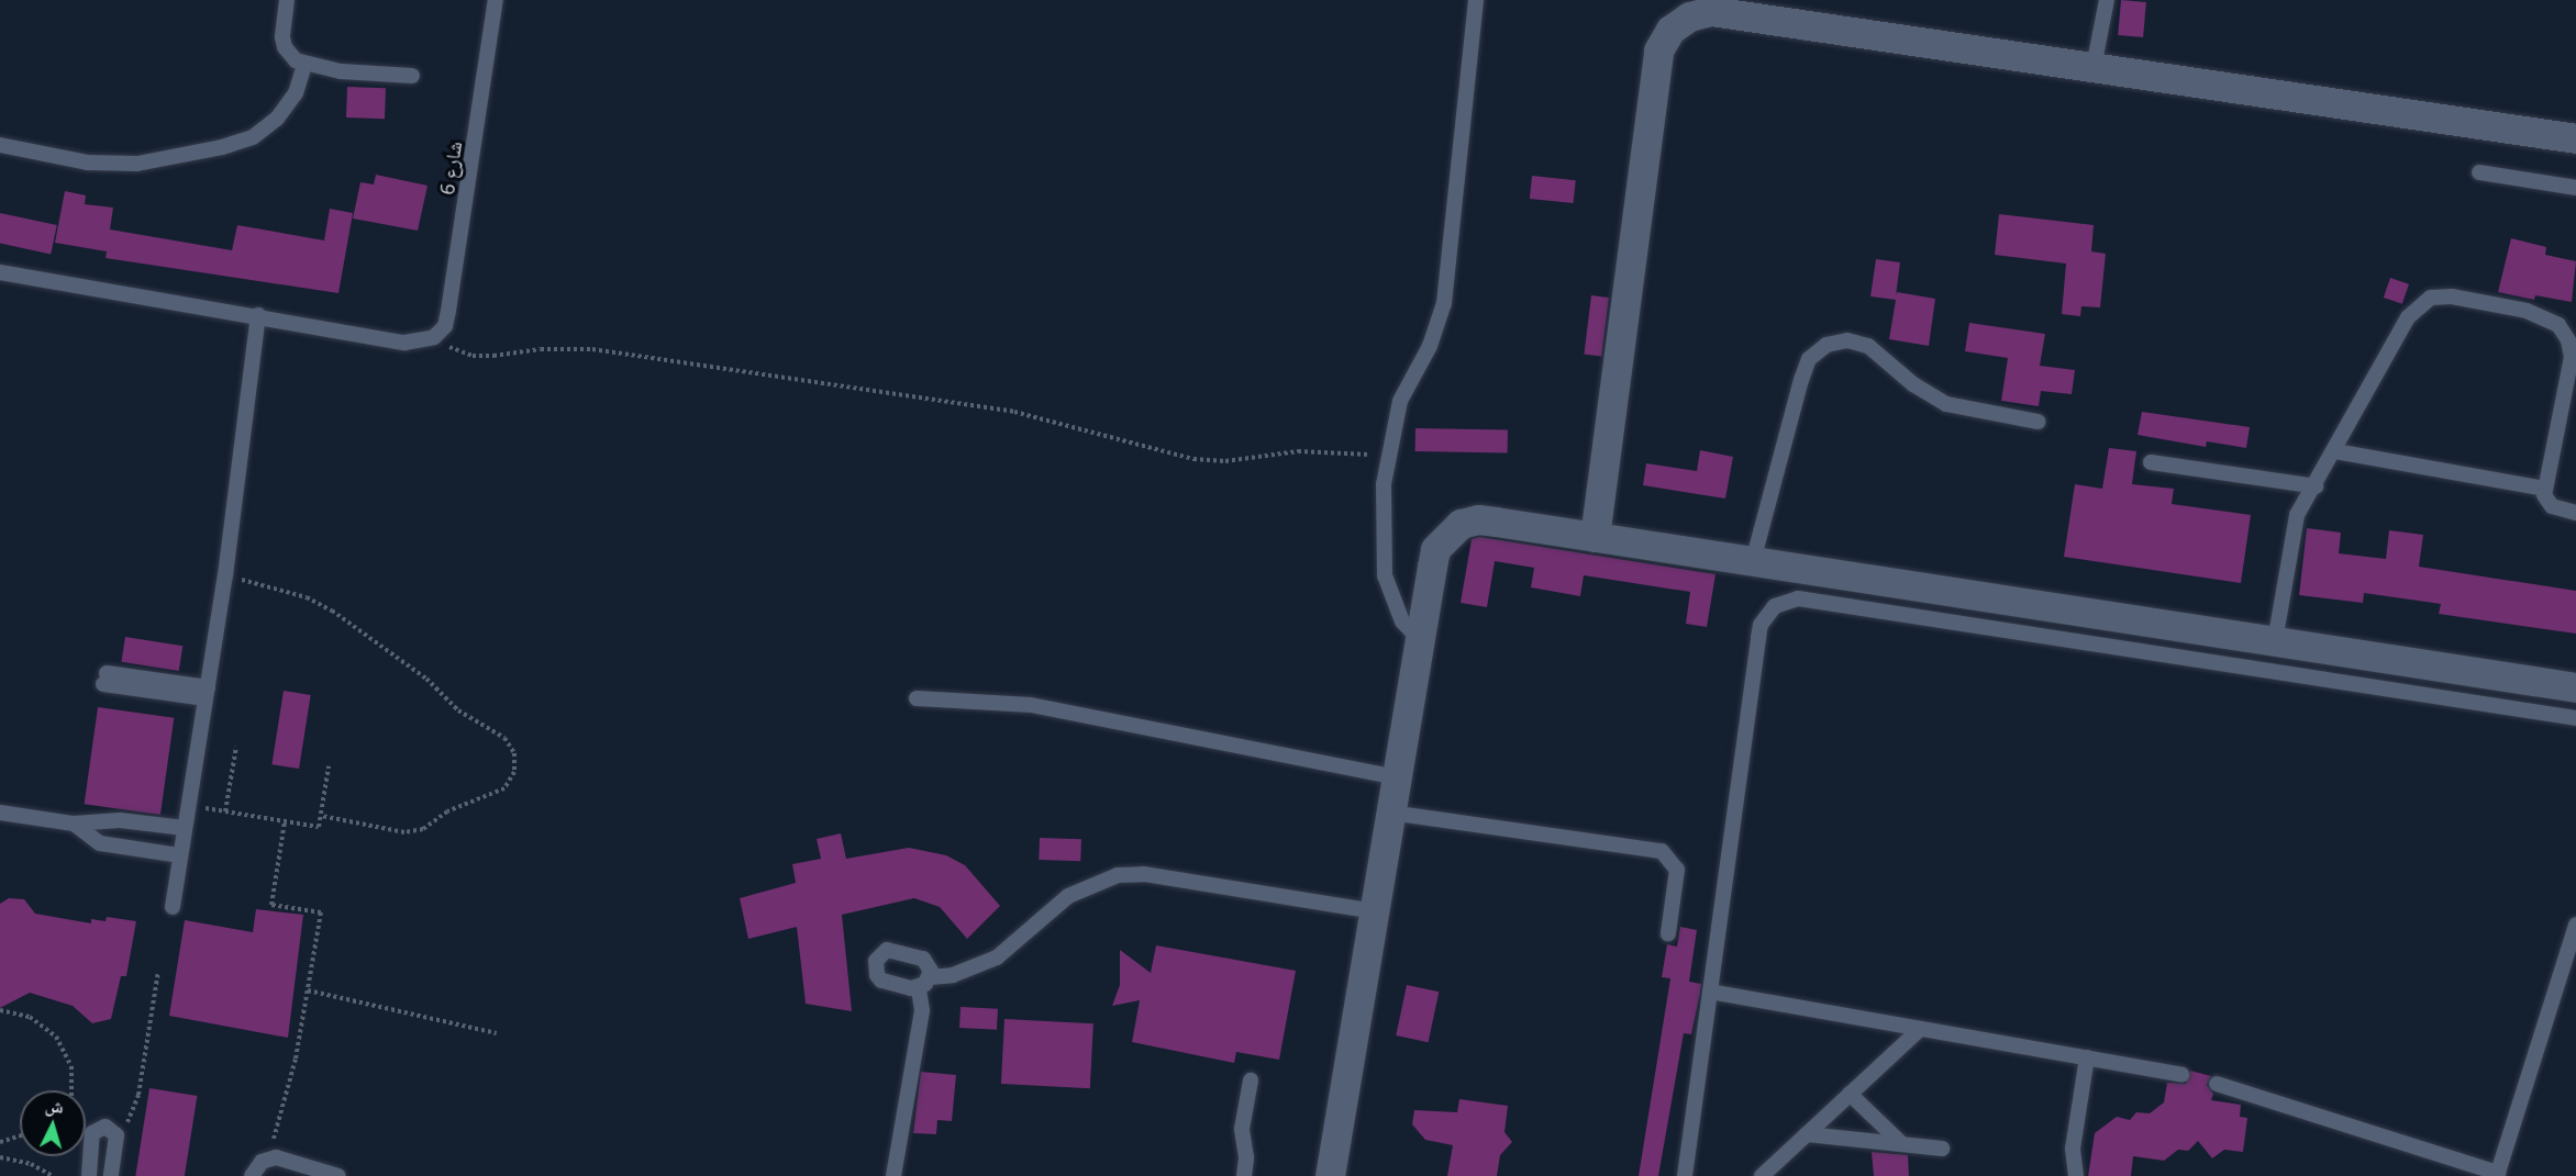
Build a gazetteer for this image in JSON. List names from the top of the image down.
{
  "streets": {
    "lane": ["شارع 6"]
  },
  "north": "top"
}
